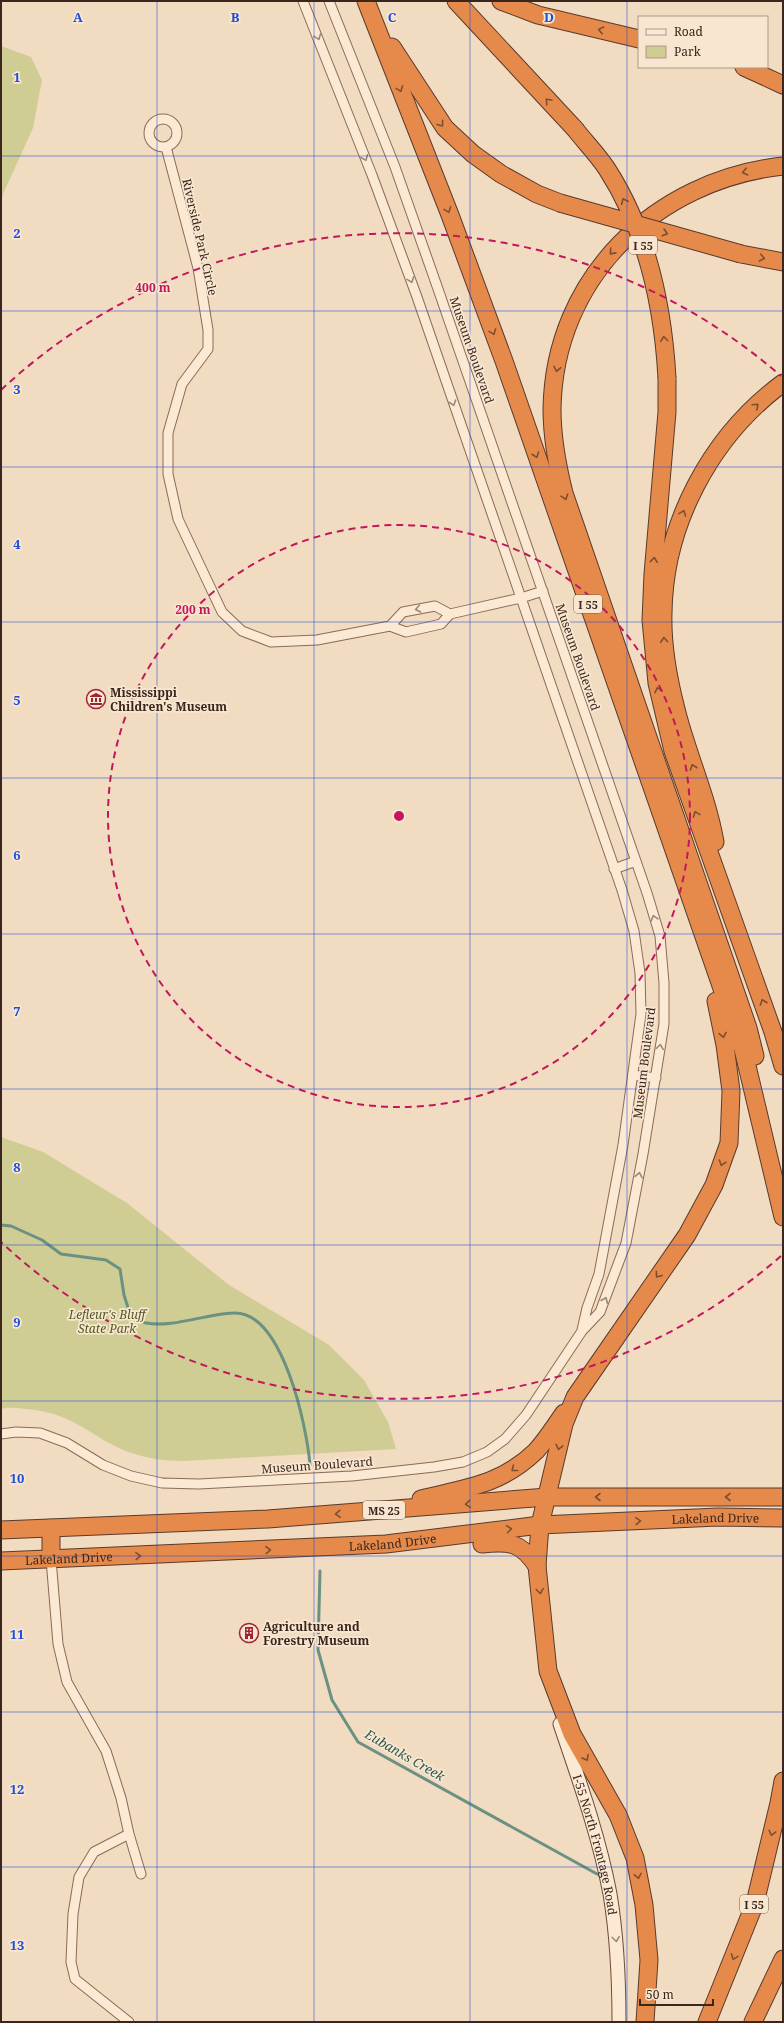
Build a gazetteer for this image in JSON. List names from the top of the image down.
{
  "streets": {
    "highway": ["I 55", "MS 25", "Lakeland Drive"],
    "street": ["Riverside Park Circle", "Museum Boulevard", "I-55 North Frontage Road"]
  },
  "crossings": [
    ["Riverside Park Circle", "Museum Boulevard"]
  ],
  "one_way": ["I-55 North Frontage Road"],
  "water": ["Eubanks Creek"],
  "parks": ["Lefleur's Bluff State Park"],
  "places": {
    "museum": ["Mississippi Children's Museum"],
    "building": ["Agriculture and Forestry Museum"]
  },
  "legend": ["Road", "Park"],
  "scale_bar": "50 m",
  "grid": {
    "columns": [
      "A",
      "B",
      "C",
      "D"
    ],
    "rows": [
      "1",
      "2",
      "3",
      "4",
      "5",
      "6",
      "7",
      "8",
      "9",
      "10",
      "11",
      "12",
      "13"
    ]
  },
  "rings": ["400 m", "200 m"]
}
